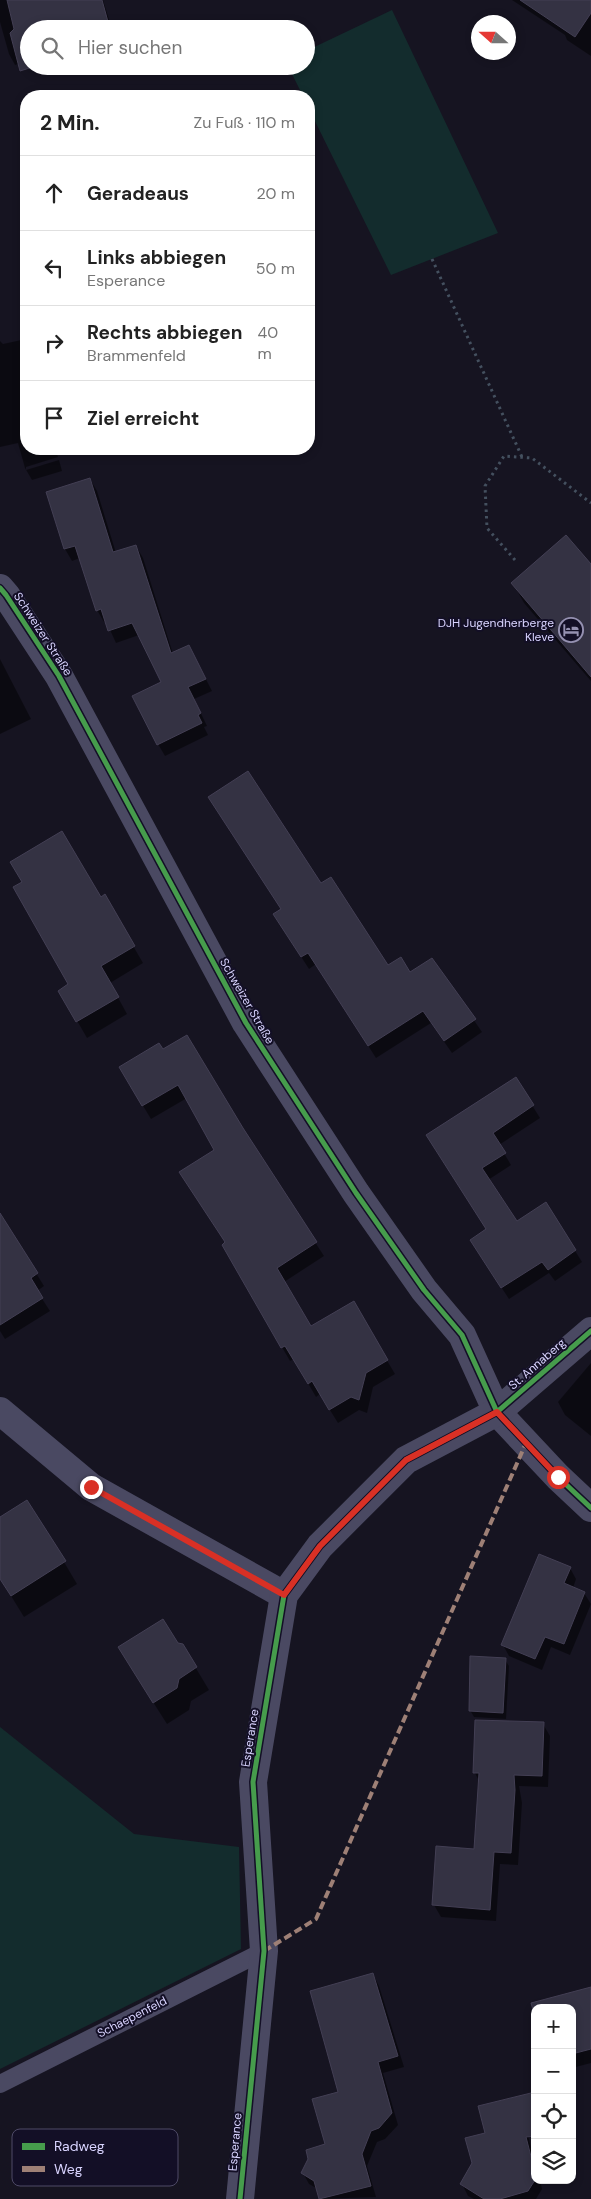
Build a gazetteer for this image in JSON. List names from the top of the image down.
{
  "streets": {
    "street": ["Schweizer Straße", "St. Annaberg", "Esperance"],
    "lane": ["Schaepenfeld"]
  },
  "crossings": [
    ["Schweizer Straße", "St. Annaberg"],
    ["Schweizer Straße", "Esperance"],
    ["St. Annaberg", "Esperance"],
    ["Esperance", "Schaepenfeld"]
  ],
  "places": {
    "hotel": ["DJH Jugendherberge Kleve"]
  },
  "legend": ["Radweg", "Weg"],
  "north": "left",
  "page": {
    "search": "Hier suchen",
    "heading": ["2 Min.", "Zu Fuß · 110 m"],
    "list": [
      ["Geradeaus", "20 m"],
      ["Links abbiegen", "Esperance", "50 m"],
      ["Rechts abbiegen", "Brammenfeld", "40 m"],
      "Ziel erreicht"
    ],
    "map_buttons": ["+", "−"]
  }
}
